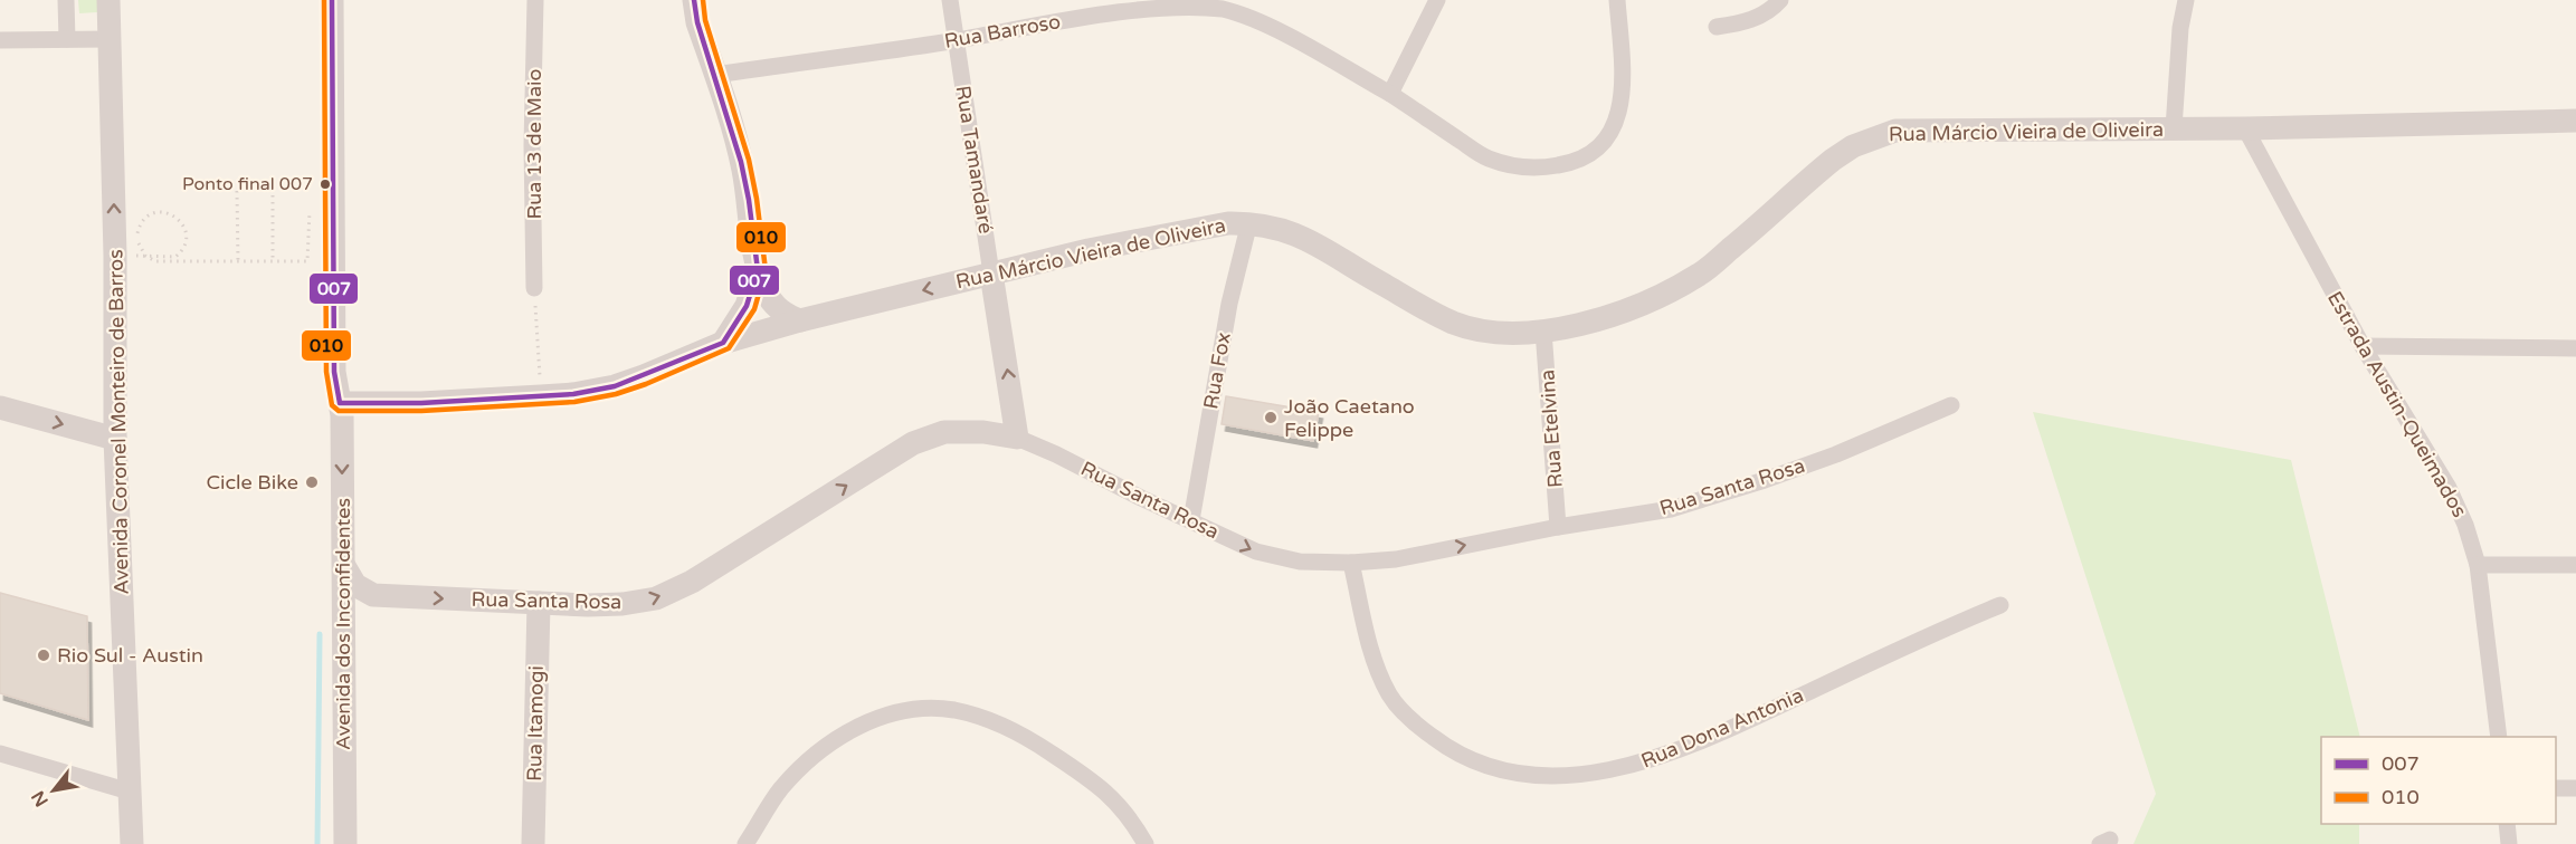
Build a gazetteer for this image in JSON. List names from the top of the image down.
{
  "streets": {
    "main road": [
      "Rua Márcio Vieira de Oliveira",
      "Rua Tamandaré",
      "Avenida Coronel Monteiro de Barros",
      "Rua Santa Rosa",
      "Avenida dos Inconfidentes",
      "Rua Itamogi"
    ],
    "street": [
      "Rua Barroso",
      "Rua 13 de Maio",
      "Rua Fox",
      "Estrada Austin-Queimados",
      "Rua Etelvina",
      "Rua Dona Antonia"
    ]
  },
  "crossings": [
    ["Rua Barroso", "Rua Tamandaré"],
    ["Rua Márcio Vieira de Oliveira", "Rua Tamandaré"],
    ["Rua Márcio Vieira de Oliveira", "Rua Fox"],
    ["Rua Márcio Vieira de Oliveira", "Estrada Austin-Queimados"],
    ["Rua Márcio Vieira de Oliveira", "Rua Etelvina"],
    ["Rua Márcio Vieira de Oliveira", "Avenida dos Inconfidentes"],
    ["Rua Tamandaré", "Rua Santa Rosa"],
    ["Rua Fox", "Rua Santa Rosa"],
    ["Rua Etelvina", "Rua Santa Rosa"],
    ["Rua Santa Rosa", "Rua Itamogi"],
    ["Rua Santa Rosa", "Rua Dona Antonia"]
  ],
  "one_way": ["Rua Tamandaré", "Rua Santa Rosa"],
  "places": [
    "Ponto final 007",
    "João Caetano Felippe",
    "Cicle Bike",
    "Rio Sul - Austin"
  ],
  "lines": ["transit line 007", "transit line 010"],
  "legend": ["007", "010"],
  "north": "bottom left"
}
